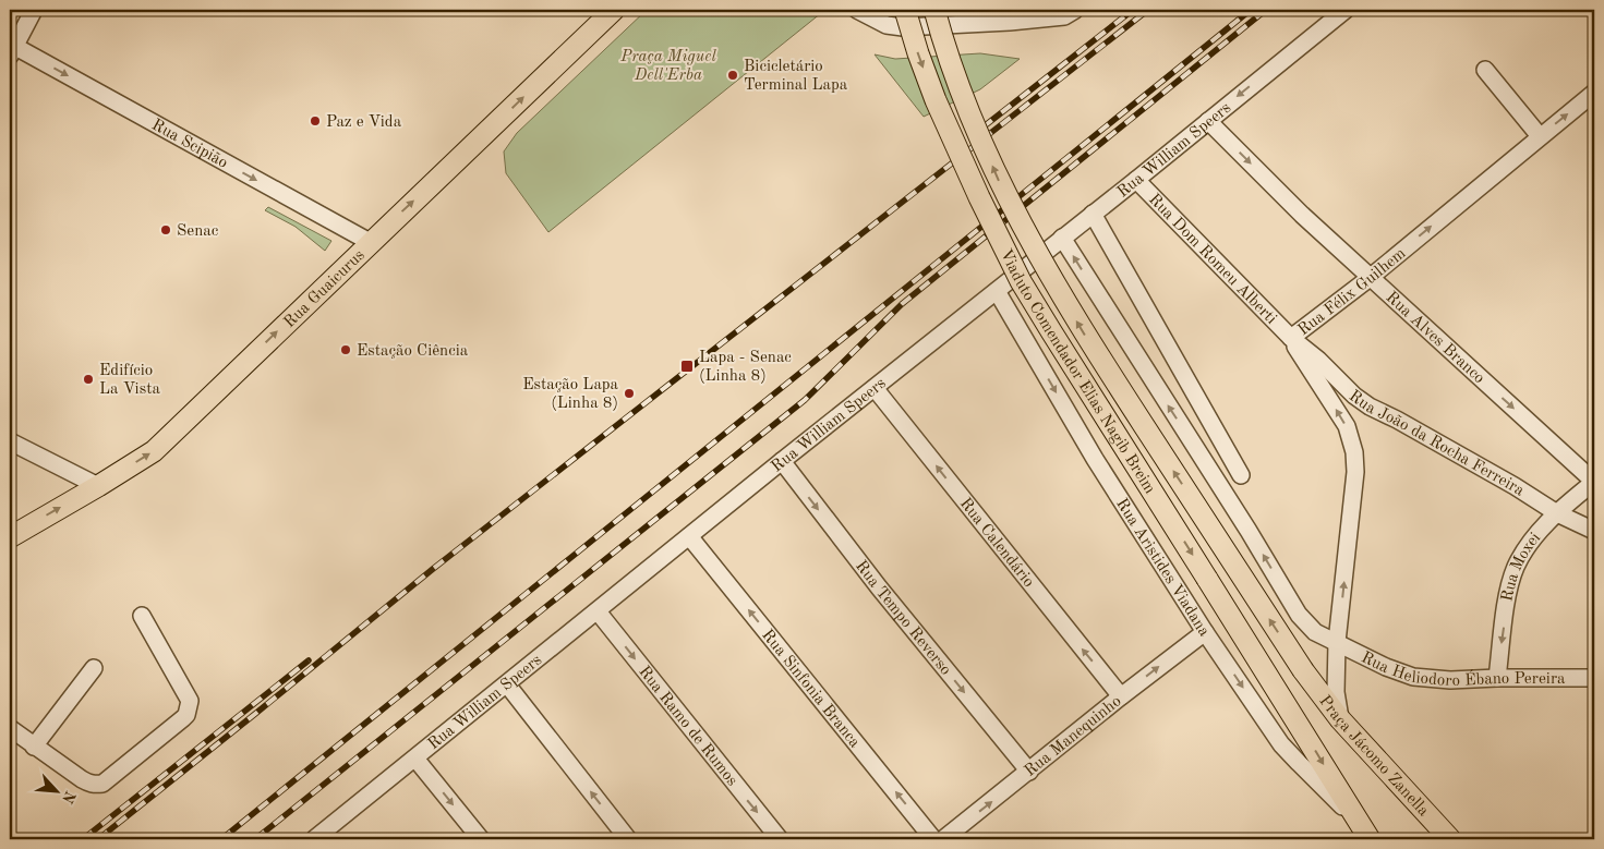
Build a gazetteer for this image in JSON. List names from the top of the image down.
{
  "streets": {
    "main road": ["Rua Guaicurus", "Viaduto Comendador Elias Nagib Breim", "Praça Jácomo Zanella"],
    "street": [
      "Rua Scipião",
      "Rua William Speers",
      "Rua Dom Romeu Alberti",
      "Rua Félix Guilhem",
      "Rua Alves Branco",
      "Rua João da Rocha Ferreira",
      "Rua Calendário",
      "Rua Aristides Viadana",
      "Rua Moxei",
      "Rua Tempo Reverso",
      "Rua Heliodoro Ébano Pereira",
      "Rua Sinfonia Branca",
      "Rua Ramo de Rumos",
      "Rua Manequinho"
    ]
  },
  "crossings": [
    ["Rua Scipião", "Rua Guaicurus"],
    ["Rua William Speers", "Rua Dom Romeu Alberti"],
    ["Rua William Speers", "Rua Alves Branco"],
    ["Rua William Speers", "Rua Calendário"],
    ["Rua William Speers", "Rua Aristides Viadana"],
    ["Rua William Speers", "Rua Tempo Reverso"],
    ["Rua William Speers", "Rua Sinfonia Branca"],
    ["Rua William Speers", "Rua Ramo de Rumos"],
    ["Rua Dom Romeu Alberti", "Rua Félix Guilhem"],
    ["Rua Dom Romeu Alberti", "Rua João da Rocha Ferreira"],
    ["Rua Félix Guilhem", "Rua Alves Branco"],
    ["Rua Félix Guilhem", "Rua João da Rocha Ferreira"],
    ["Rua Félix Guilhem", "Rua Heliodoro Ébano Pereira"],
    ["Rua Félix Guilhem", "Praça Jácomo Zanella"],
    ["Rua Alves Branco", "Rua Moxei"],
    ["Viaduto Comendador Elias Nagib Breim", "Praça Jácomo Zanella"],
    ["Rua João da Rocha Ferreira", "Rua Moxei"],
    ["Rua Calendário", "Rua Manequinho"],
    ["Rua Aristides Viadana", "Rua Manequinho"],
    ["Rua Aristides Viadana", "Praça Jácomo Zanella"],
    ["Rua Moxei", "Rua Heliodoro Ébano Pereira"],
    ["Rua Tempo Reverso", "Rua Manequinho"]
  ],
  "one_way": [
    "Rua Scipião",
    "Rua Guaicurus",
    "Rua Félix Guilhem",
    "Rua Alves Branco",
    "Rua Calendário",
    "Rua Moxei",
    "Rua Tempo Reverso",
    "Rua Sinfonia Branca",
    "Rua Manequinho"
  ],
  "parks": ["Praça Miguel Dell'Erba"],
  "places": {
    "other": [
      "Bicicletário Terminal Lapa",
      "Paz e Vida",
      "Senac",
      "Estação Ciência",
      "Edifício La Vista",
      "Estação Lapa (Linha 8)"
    ],
    "transit": ["Lapa - Senac (Linha 8)"]
  },
  "north": "bottom right"
}
